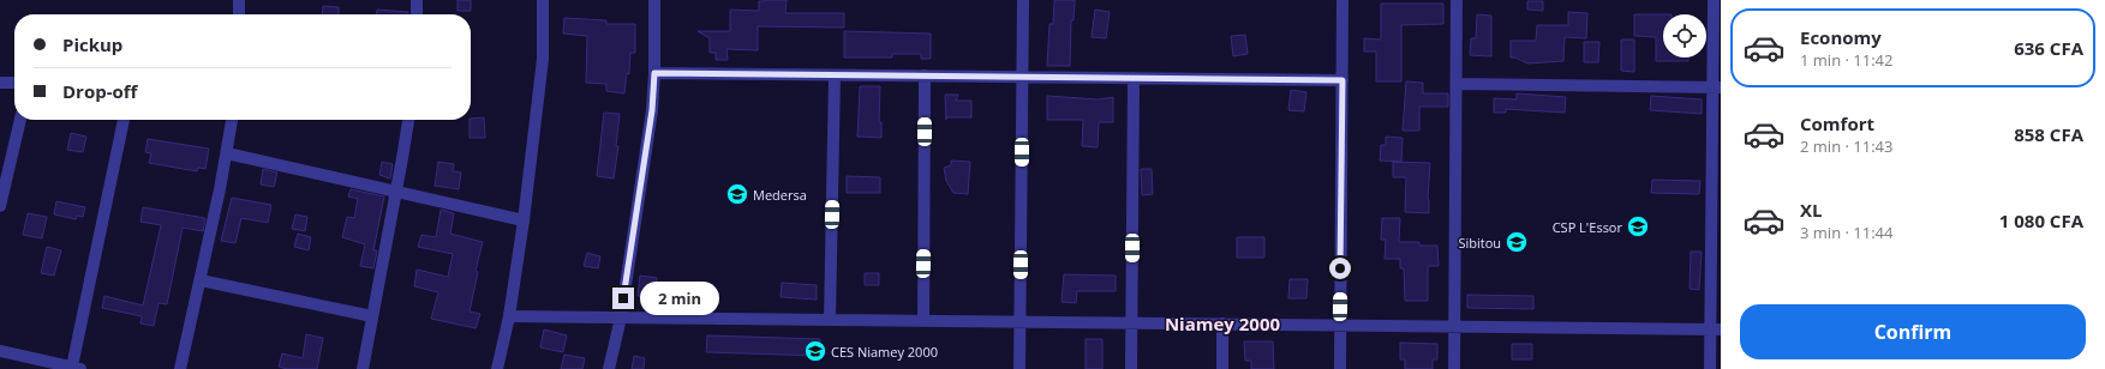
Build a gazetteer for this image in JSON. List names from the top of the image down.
{
  "districts": ["Niamey 2000"],
  "places": {
    "school or university": [
      "Medersa",
      "CSP L'Essor",
      "Sibitou",
      "CES Niamey 2000"
    ]
  },
  "page": {
    "list": [
      {
        "name": "Economy",
        "note": "1 min · 11:42",
        "value": "636 CFA"
      },
      {
        "name": "Comfort",
        "note": "2 min · 11:43",
        "value": "858 CFA"
      },
      {
        "name": "XL",
        "note": "3 min · 11:44",
        "value": "1 080 CFA"
      }
    ],
    "banner": ["Pickup", "Drop-off"],
    "bubble": "2 min",
    "buttons": "Confirm"
  }
}
